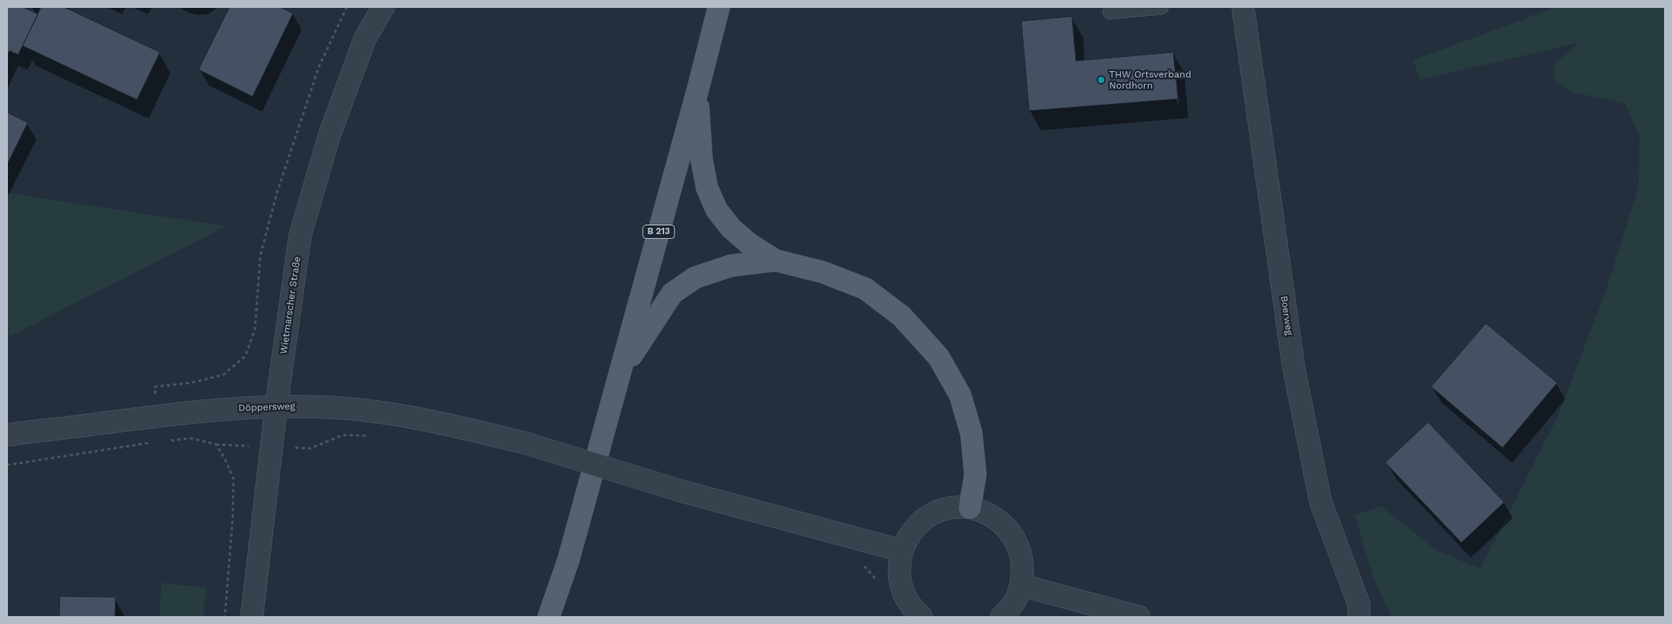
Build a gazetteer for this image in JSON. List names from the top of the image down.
{
  "streets": {
    "main road": ["B 213"],
    "street": ["Wietmarscher Straße", "Boerweg", "Döppersweg"]
  },
  "crossings": [
    ["Wietmarscher Straße", "Döppersweg"]
  ],
  "places": ["THW Ortsverband Nordhorn"]
}
